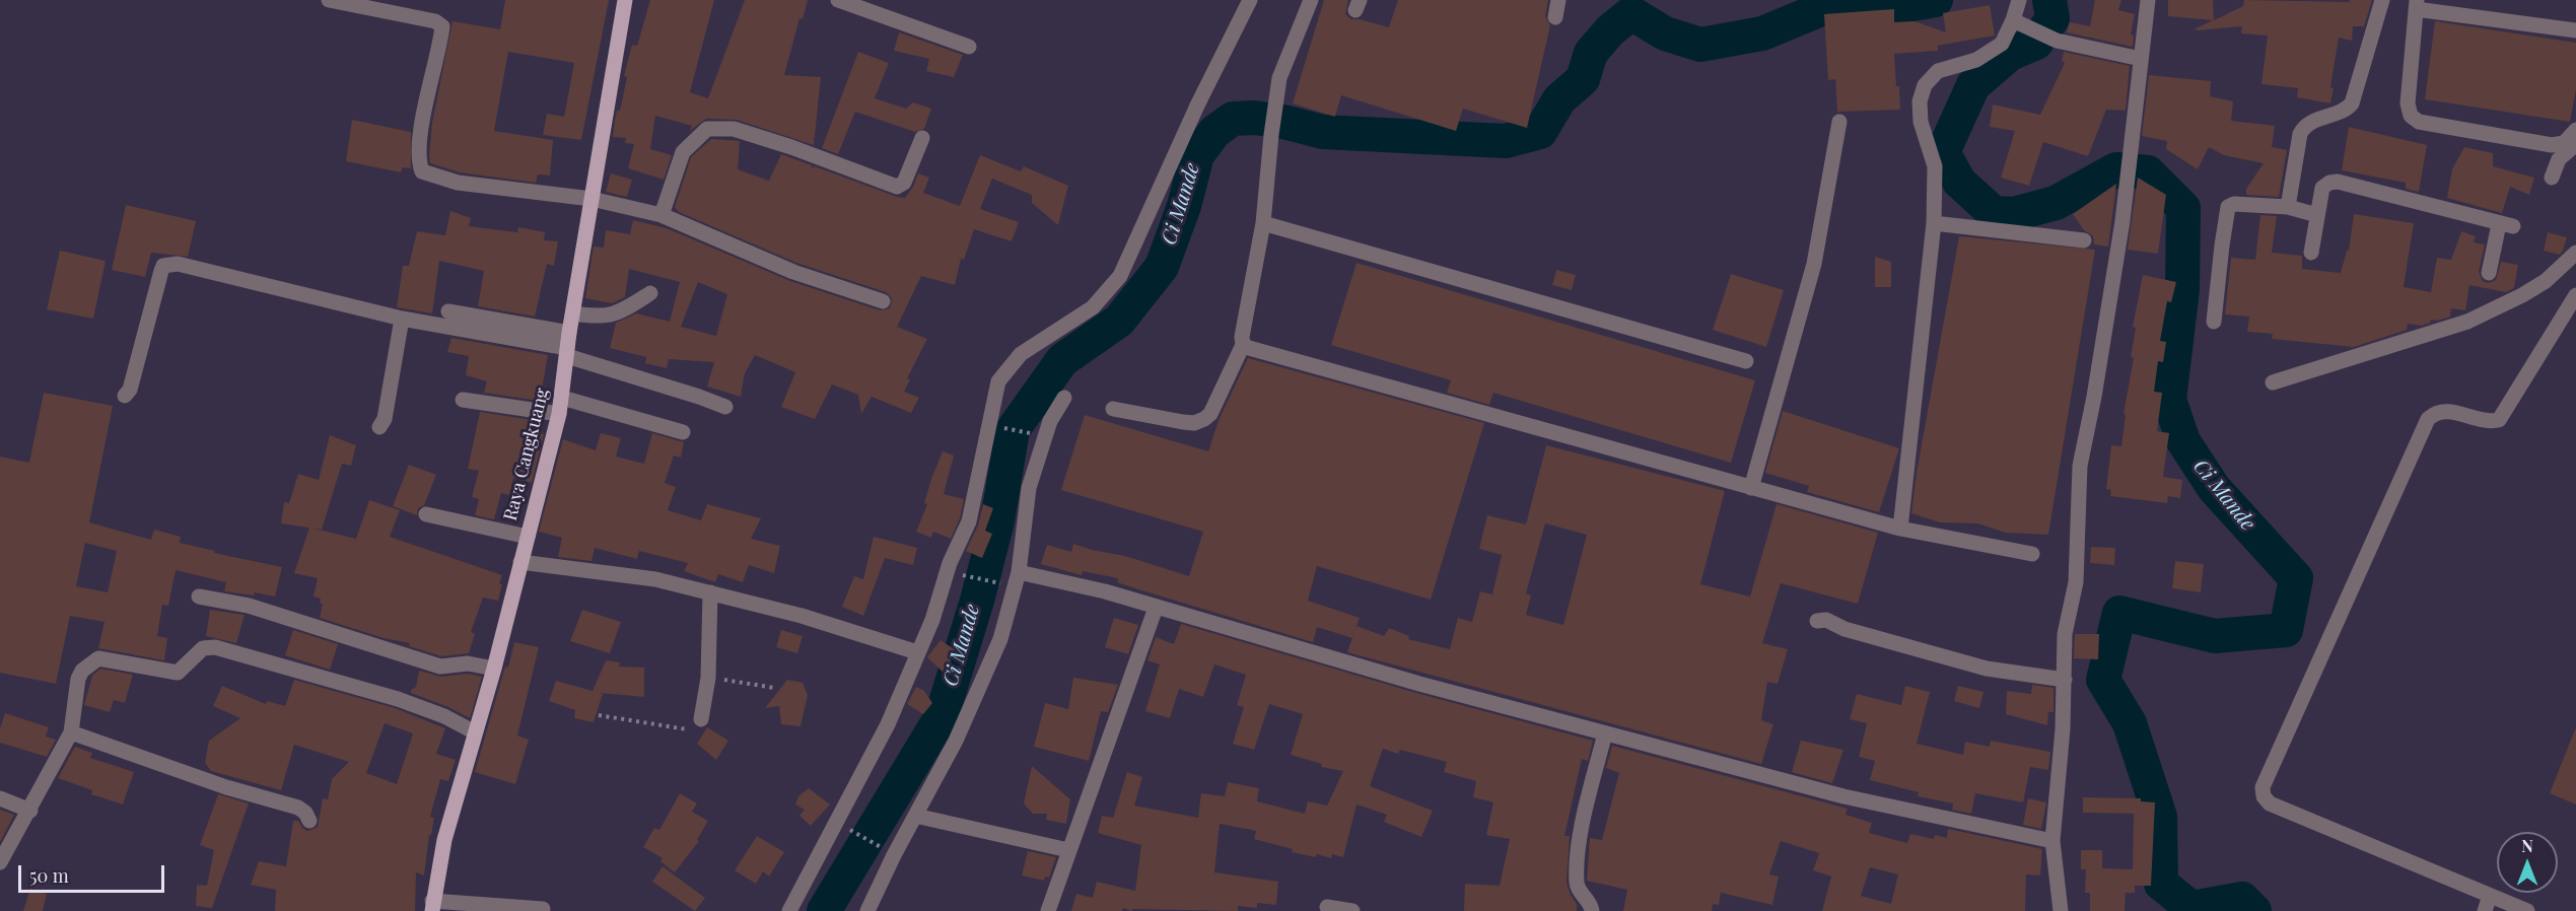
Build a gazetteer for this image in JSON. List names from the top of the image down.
{
  "streets": {
    "main road": ["Raya Cangkuang"]
  },
  "water": ["Ci Mande"],
  "scale_bar": "50 m",
  "north": "top"
}
